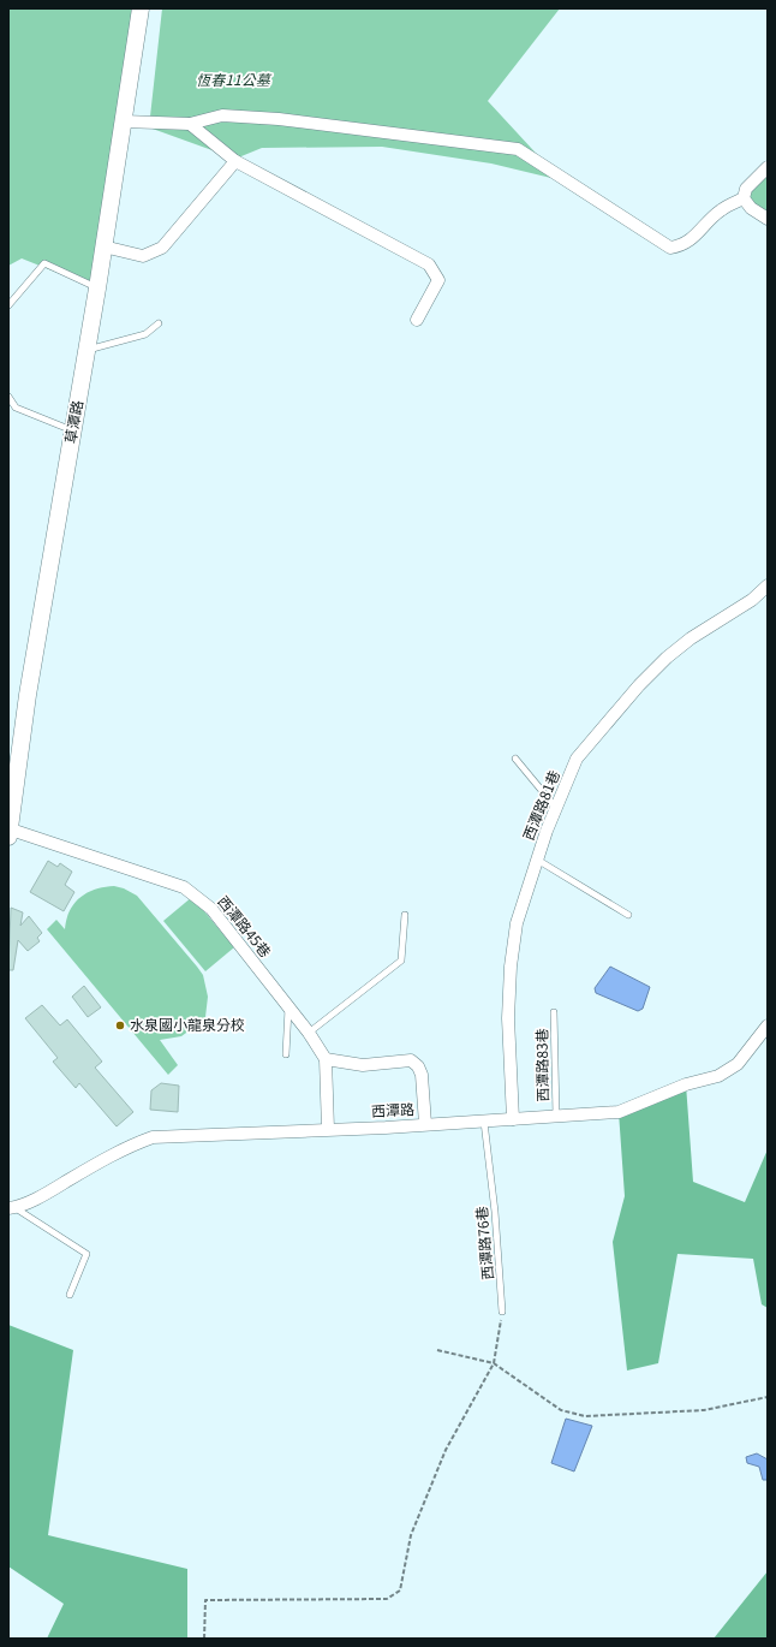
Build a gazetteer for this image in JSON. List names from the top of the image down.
{
  "streets": {
    "street": [
      "草潭路",
      "西潭路81巷",
      "西潭路45巷",
      "西潭路"
    ],
    "lane": ["西潭路83巷", "西潭路76巷"]
  },
  "crossings": [
    ["草潭路", "西潭路45巷"],
    ["西潭路81巷", "西潭路"],
    ["西潭路83巷", "西潭路"],
    ["西潭路", "西潭路76巷"]
  ],
  "parks": ["恆春11公墓"],
  "places": ["水泉國小龍泉分校"]
}
